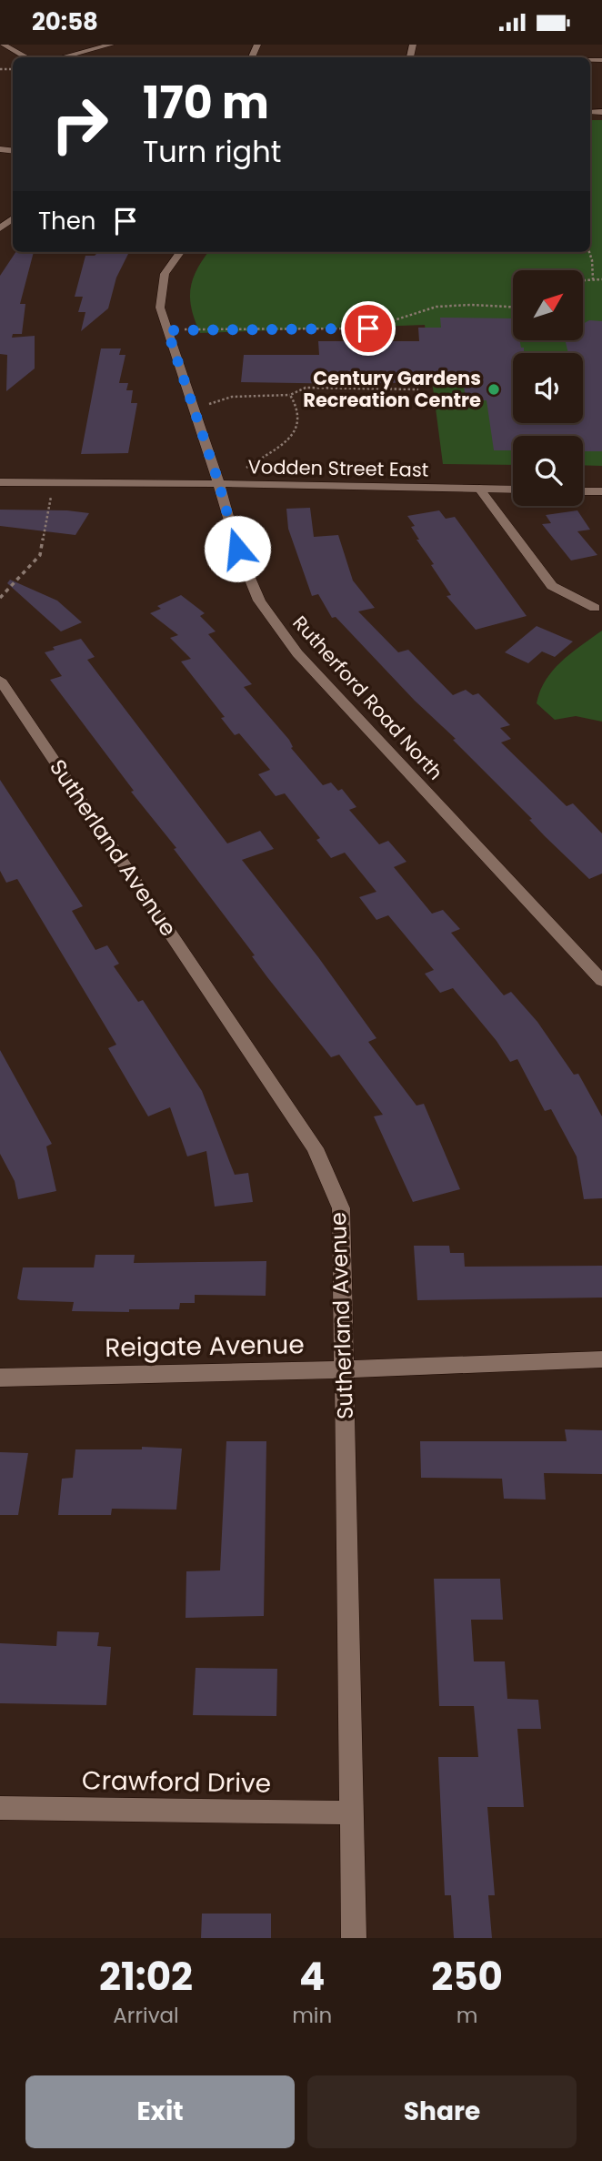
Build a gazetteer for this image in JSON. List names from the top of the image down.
{
  "streets": {
    "street": [
      "Vodden Street East",
      "Rutherford Road North",
      "Sutherland Avenue",
      "Reigate Avenue",
      "Crawford Drive"
    ]
  },
  "crossings": [
    ["Vodden Street East", "Rutherford Road North"],
    ["Sutherland Avenue", "Reigate Avenue"],
    ["Sutherland Avenue", "Crawford Drive"]
  ],
  "places": ["Century Gardens Recreation Centre"],
  "north": "top right",
  "page": {
    "status": "20:58",
    "turn": ["170 m", "Turn right"],
    "then": "Then",
    "eta": [
      "21:02",
      "Arrival",
      "4",
      "min",
      "250",
      "m"
    ],
    "buttons": ["Exit", "Share"]
  }
}
